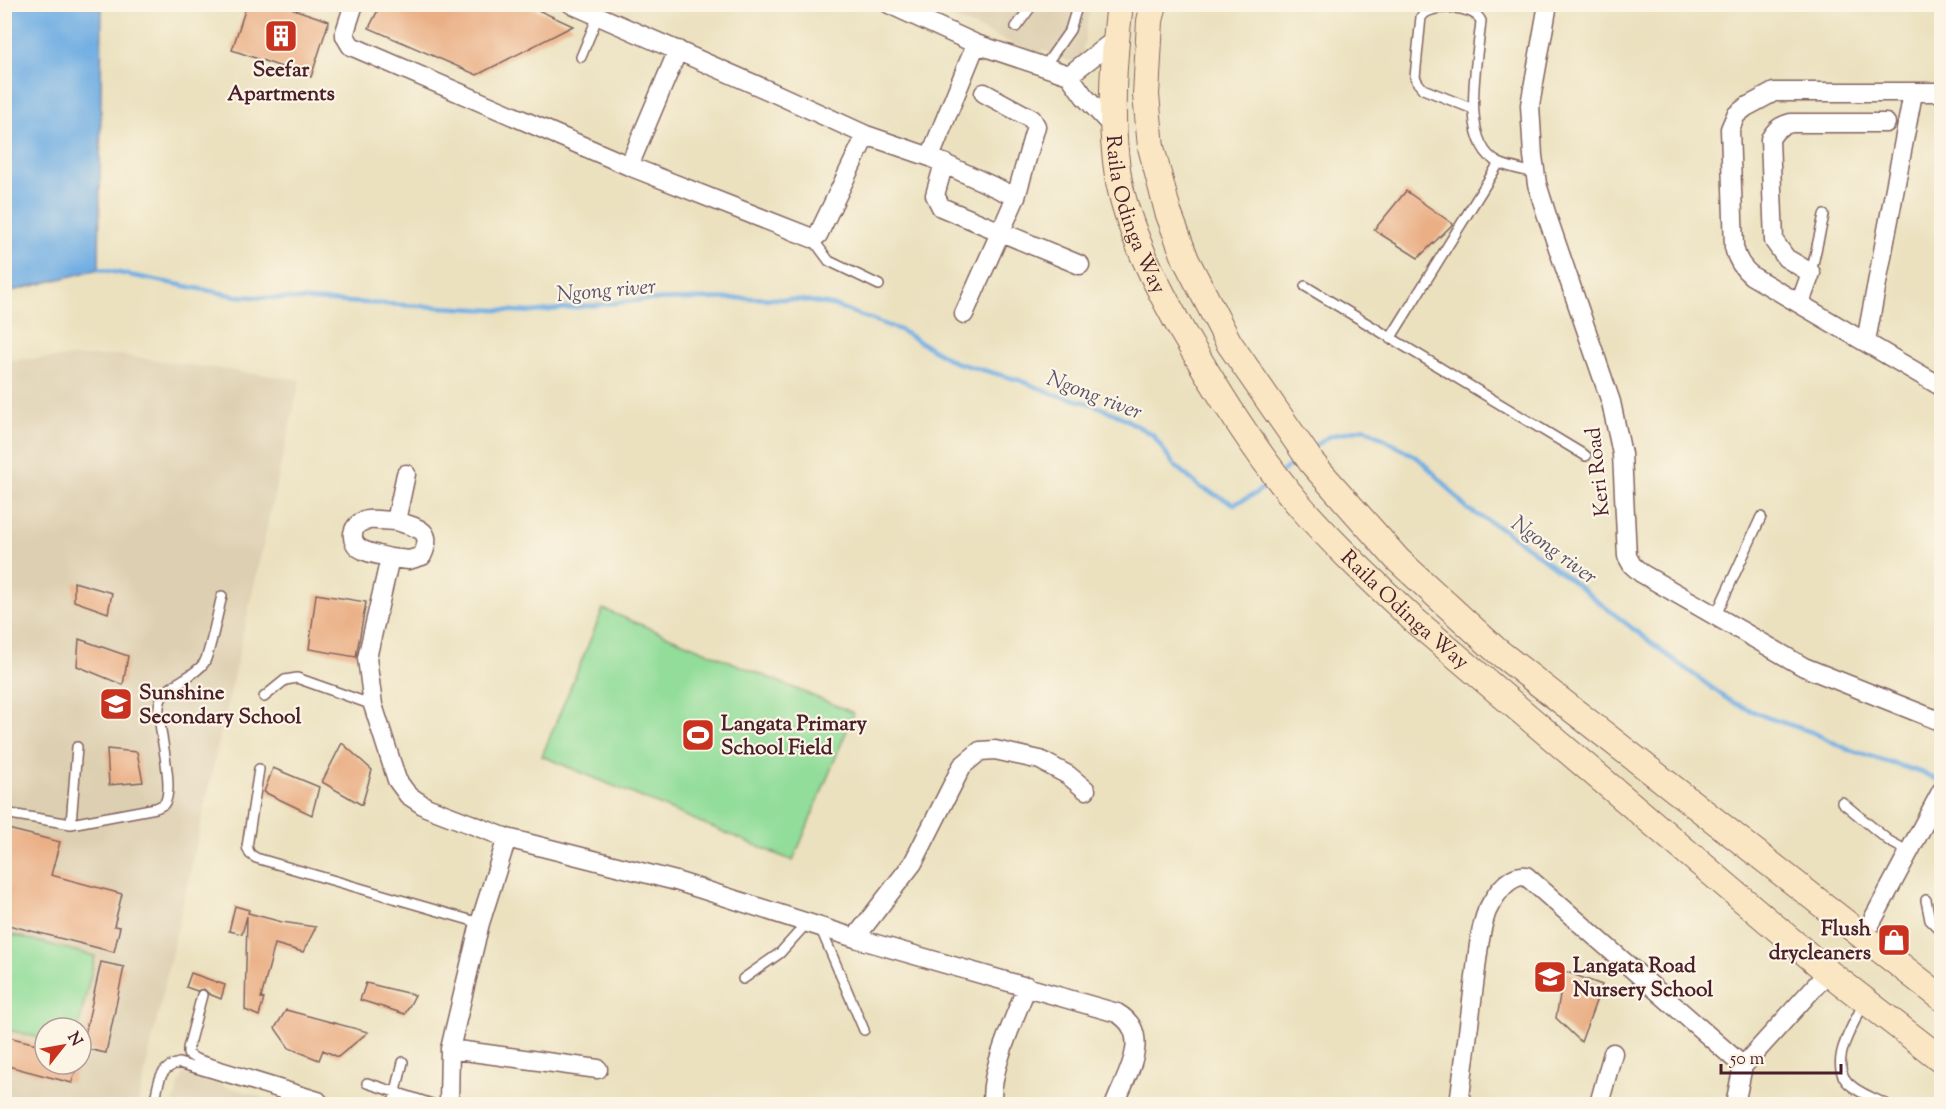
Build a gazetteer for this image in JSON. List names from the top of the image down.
{
  "streets": {
    "main road": ["Raila Odinga Way"],
    "street": ["Keri Road"]
  },
  "water": ["Ngong river"],
  "places": {
    "building": ["Seefar Apartments"],
    "school or university": ["Sunshine Secondary School", "Langata Road Nursery School"],
    "sports": ["Langata Primary School Field"],
    "shop": ["Flush drycleaners"]
  },
  "scale_bar": "50 m",
  "north": "top right"
}
